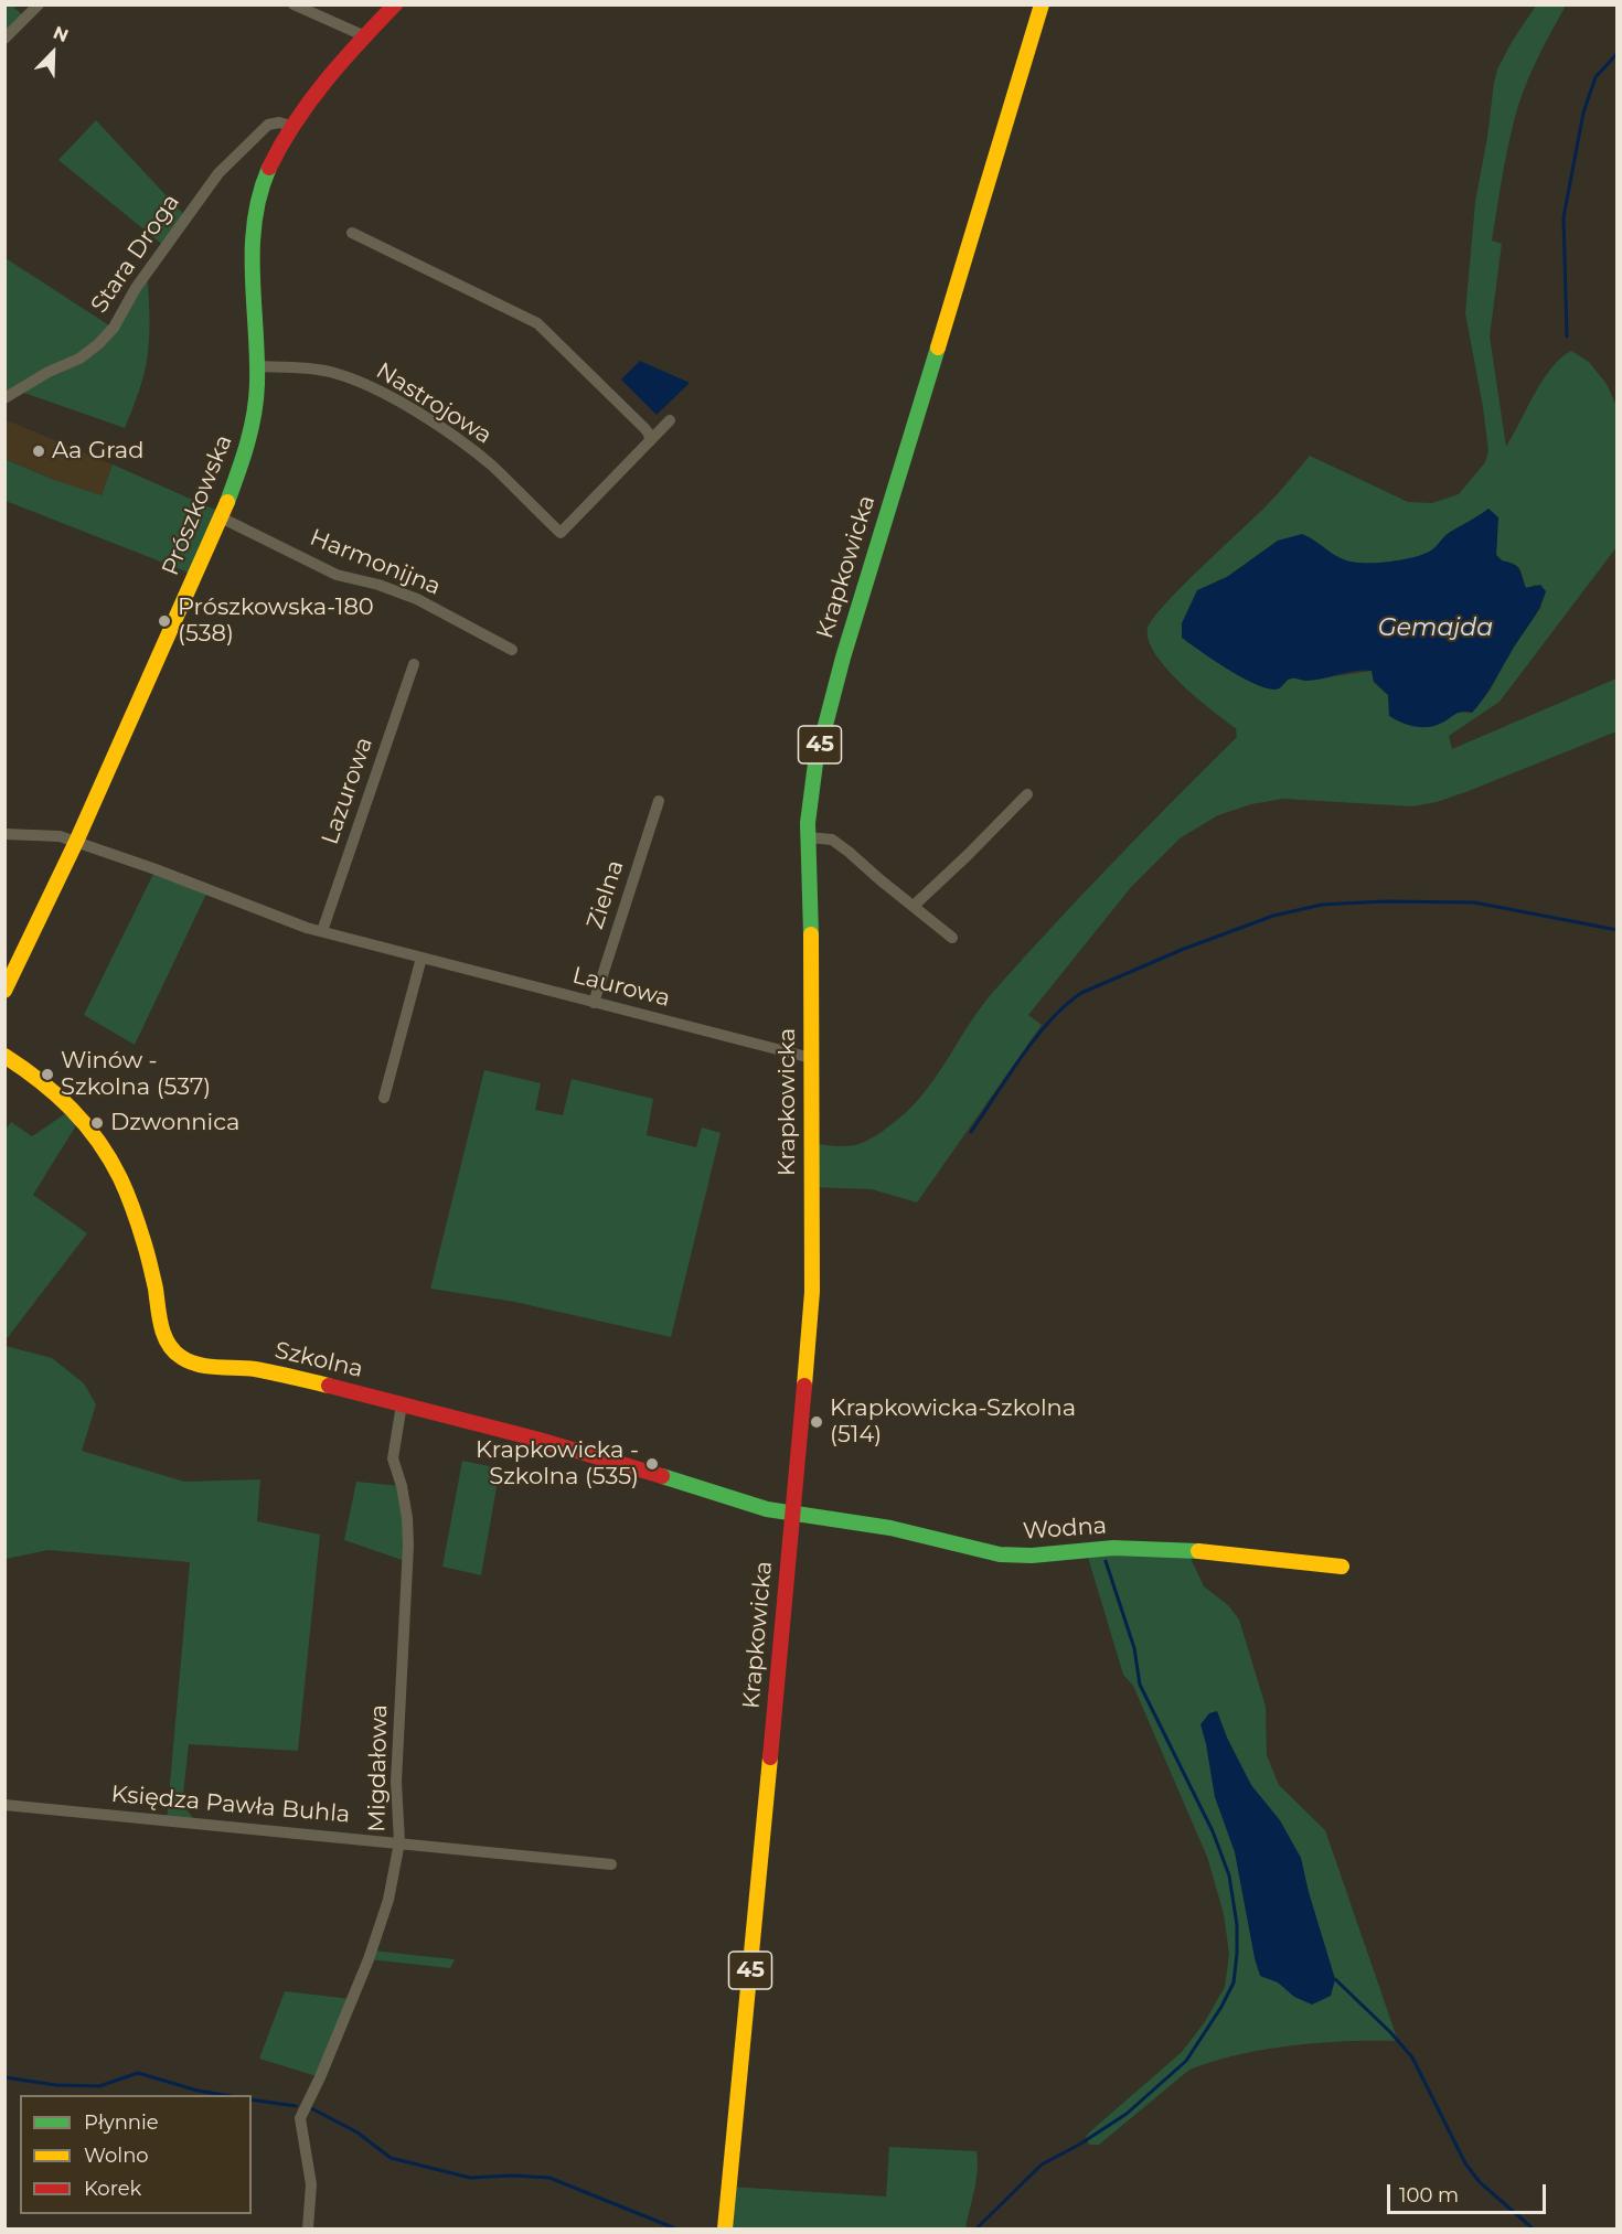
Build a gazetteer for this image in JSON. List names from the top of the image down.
{
  "streets": {
    "main road": [
      "Prószkowska",
      "Krapkowicka",
      "45",
      "Szkolna",
      "Wodna"
    ],
    "street": [
      "Stara Droga",
      "Nastrojowa",
      "Harmonijna",
      "Lazurowa",
      "Zielna",
      "Laurowa",
      "Migdałowa",
      "Księdza Pawła Buhla"
    ]
  },
  "crossings": [
    ["Stara Droga", "Prószkowska"],
    ["Nastrojowa", "Prószkowska"],
    ["Prószkowska", "Harmonijna"],
    ["Prószkowska", "Laurowa"],
    ["Krapkowicka", "Laurowa"],
    ["Krapkowicka", "Szkolna"],
    ["Krapkowicka", "Wodna"],
    ["Lazurowa", "Laurowa"],
    ["Zielna", "Laurowa"],
    ["Szkolna", "Wodna"],
    ["Szkolna", "Migdałowa"],
    ["Migdałowa", "Księdza Pawła Buhla"]
  ],
  "water": ["Gemajda"],
  "places": [
    "Aa Grad",
    "Prószkowska-180 (538)",
    "Winów - Szkolna (537)",
    "Dzwonnica",
    "Krapkowicka-Szkolna (514)",
    "Krapkowicka - Szkolna (535)"
  ],
  "legend": ["Płynnie", "Wolno", "Korek"],
  "scale_bar": "100 m",
  "north": "top right"
}
